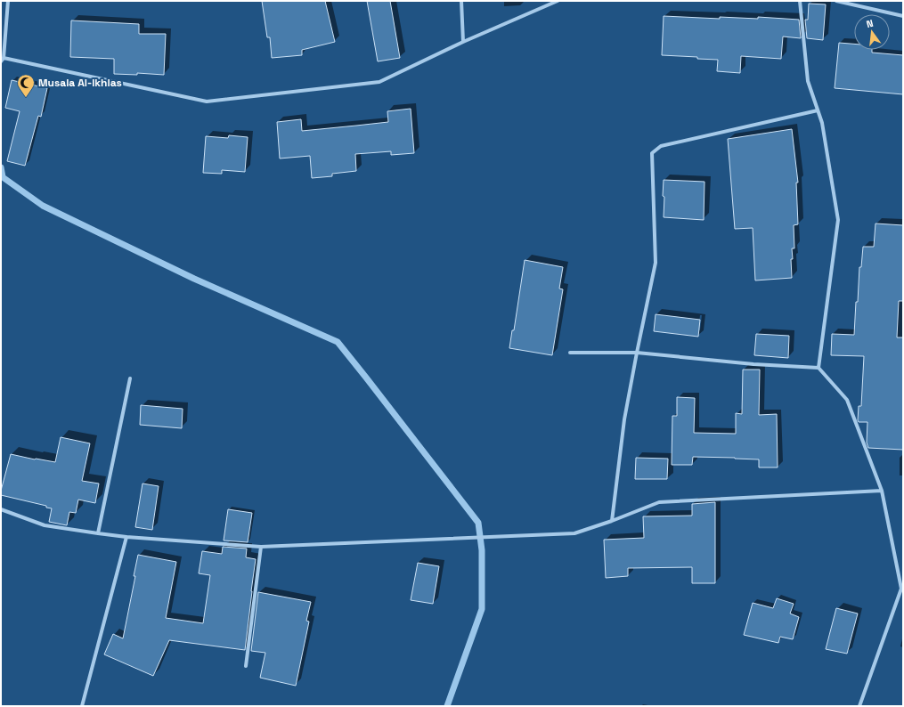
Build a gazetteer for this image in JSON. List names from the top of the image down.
{
  "places": {
    "mosque": ["Musala Al-Ikhlas"]
  },
  "north": "top"
}
